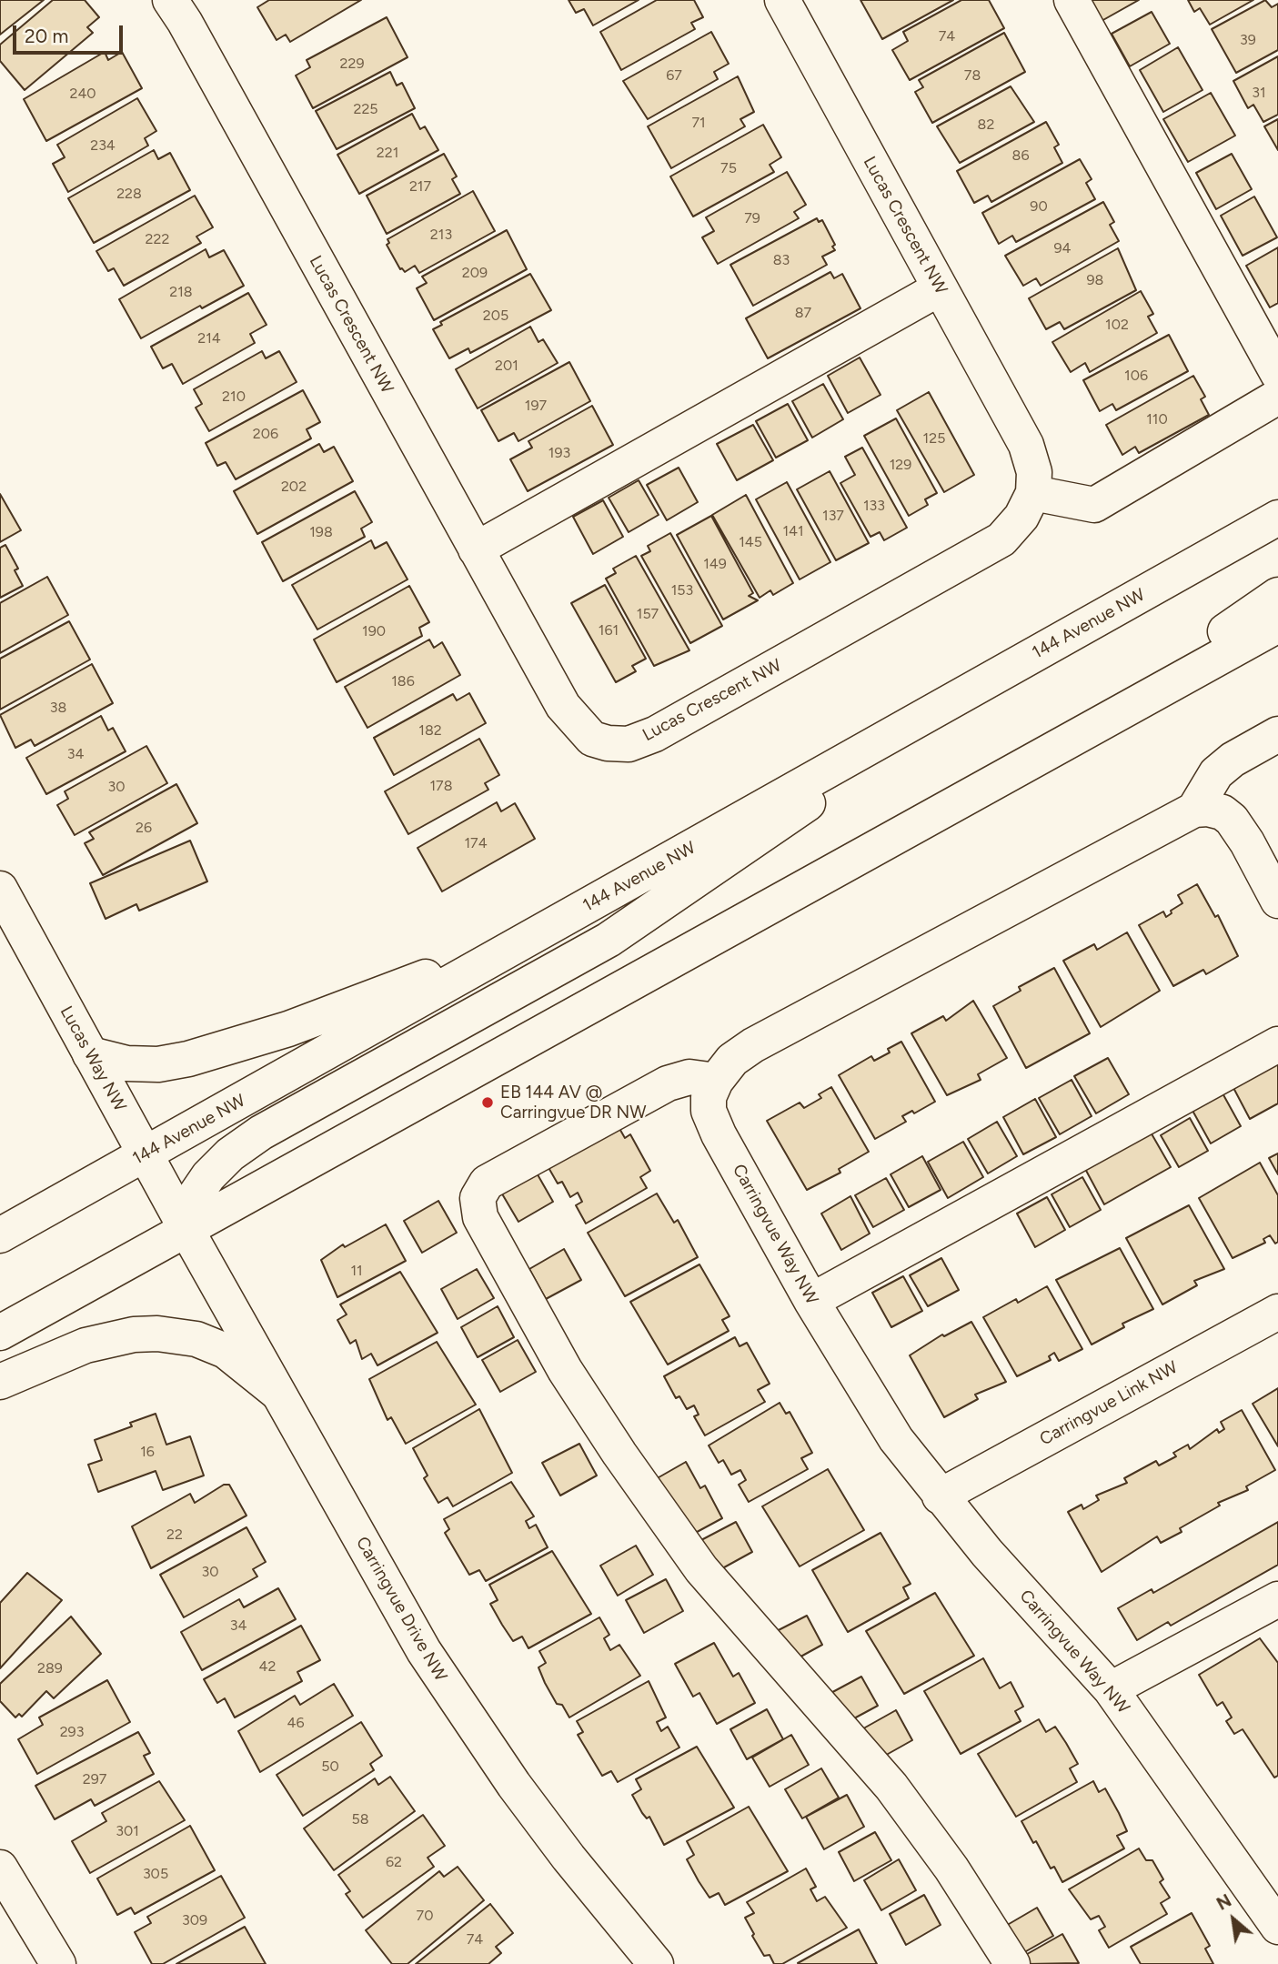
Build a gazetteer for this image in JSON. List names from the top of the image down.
{
  "streets": {
    "street": [
      "Lucas Crescent NW",
      "144 Avenue NW",
      "Lucas Way NW",
      "Carringvue Way NW",
      "Carringvue Link NW",
      "Carringvue Drive NW"
    ]
  },
  "crossings": [
    ["144 Avenue NW", "Lucas Way NW"],
    ["Lucas Way NW", "Carringvue Drive NW"],
    ["Carringvue Way NW", "Carringvue Link NW"]
  ],
  "places": ["EB 144 AV @ Carringvue DR NW"],
  "house_numbers": [
    "74",
    "39",
    "229",
    "67",
    "78",
    "31",
    "240",
    "225",
    "71",
    "82",
    "234",
    "221",
    "86",
    "75",
    "217",
    "228",
    "90",
    "79",
    "213",
    "222",
    "94",
    "83",
    "209",
    "98",
    "218",
    "87",
    "205",
    "102",
    "214",
    "201",
    "106",
    "210",
    "197",
    "110",
    "206",
    "125",
    "193",
    "129",
    "202",
    "133",
    "137",
    "141",
    "198",
    "145",
    "149",
    "153",
    "157",
    "161",
    "190",
    "186",
    "38",
    "182",
    "34",
    "178",
    "30",
    "26",
    "174",
    "11",
    "16",
    "22",
    "30",
    "34",
    "42",
    "289",
    "46",
    "293",
    "50",
    "297",
    "58",
    "301",
    "62",
    "305",
    "70",
    "309",
    "74"
  ],
  "scale_bar": "20 m",
  "north": "top left"
}
